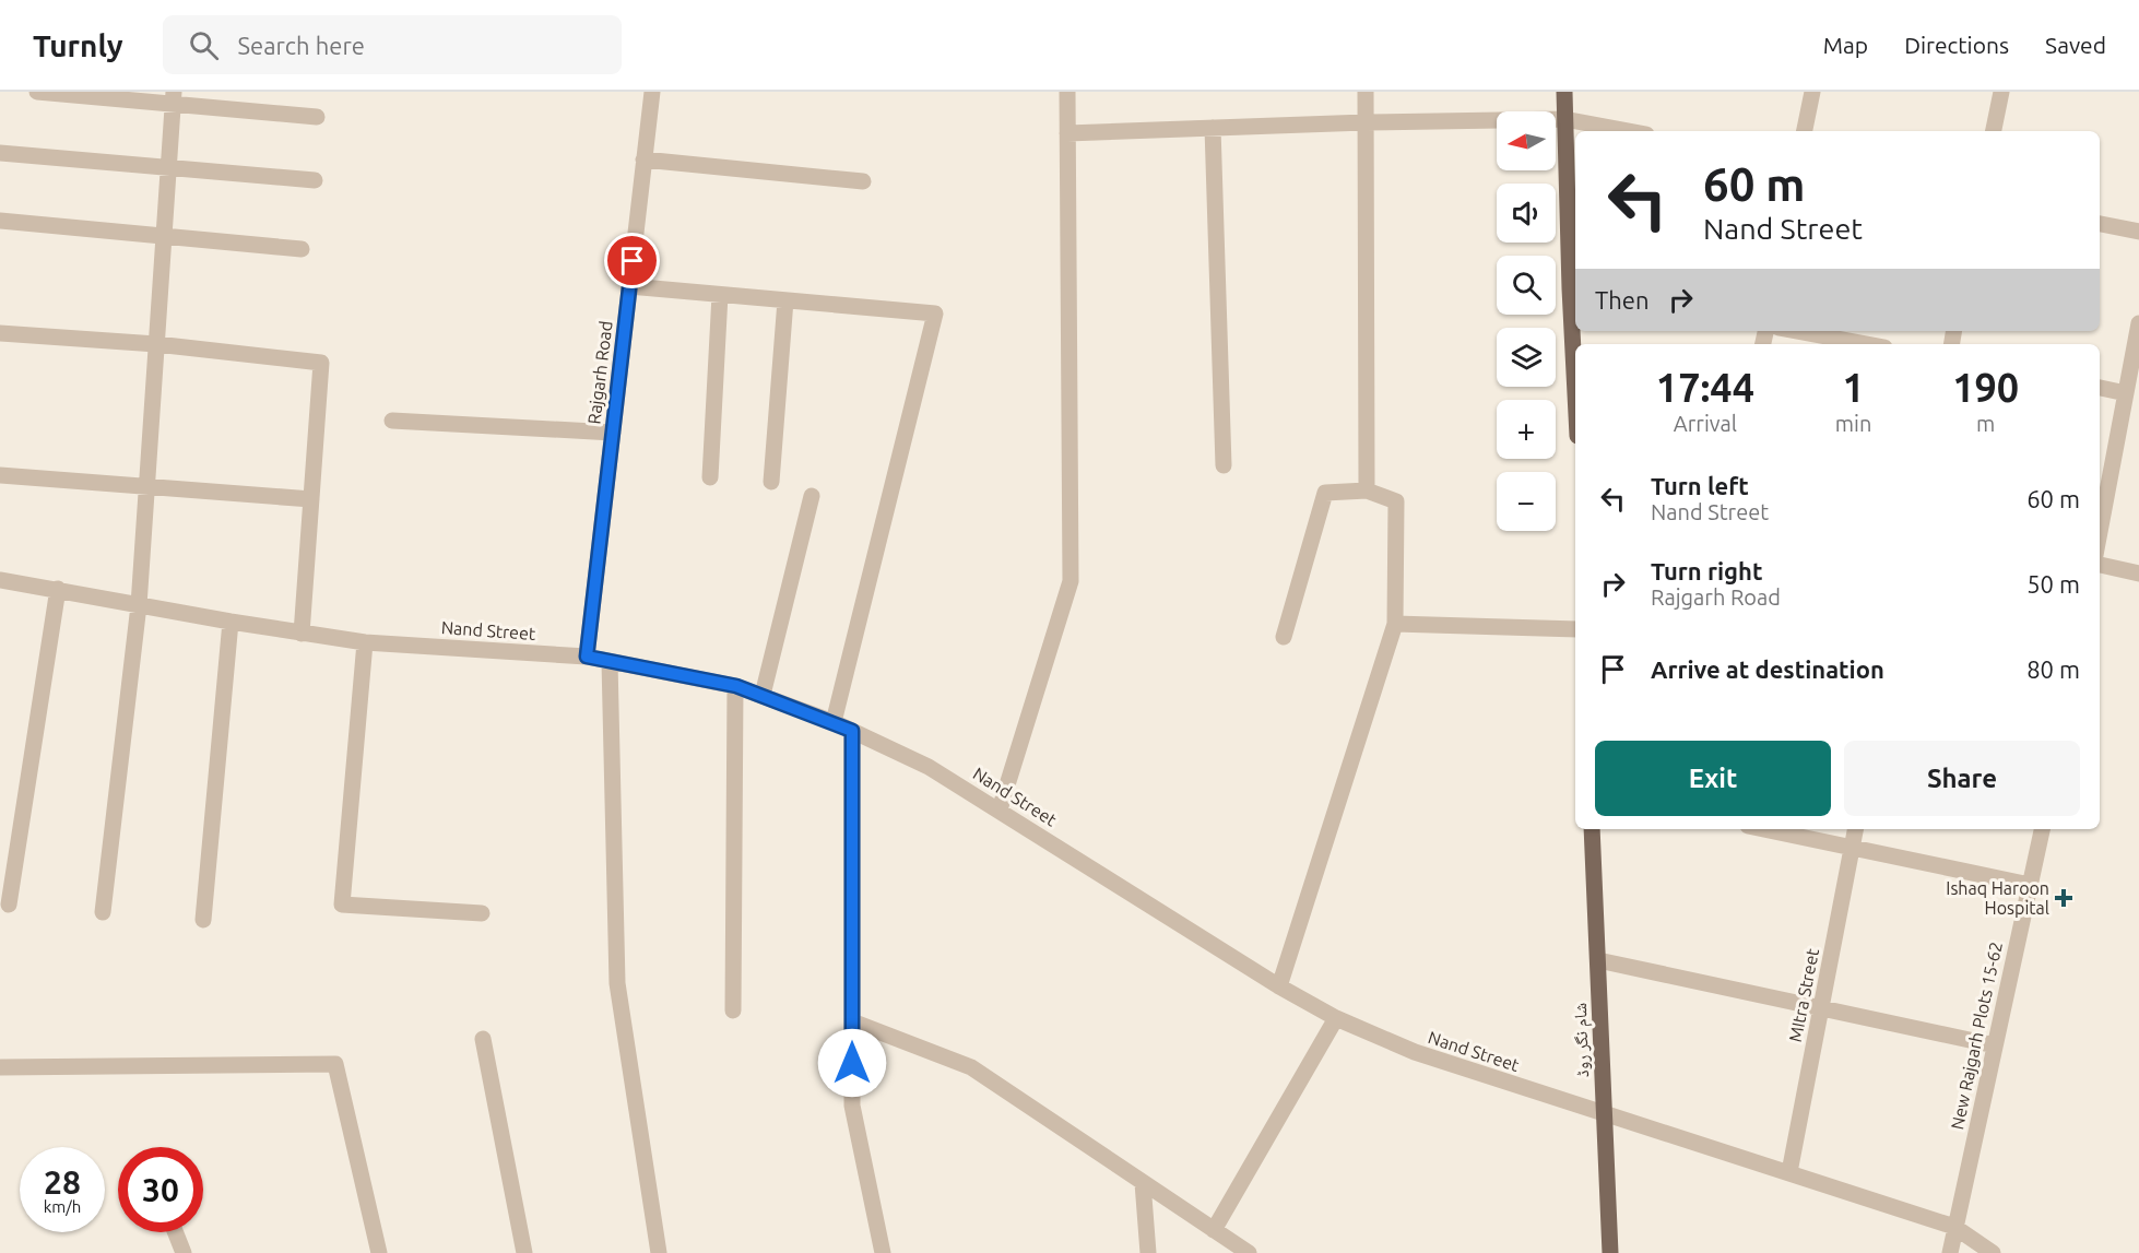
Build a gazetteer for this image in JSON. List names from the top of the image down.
{
  "streets": {
    "main road": ["شام نگر روڈ"],
    "street": [
      "Rajgarh Road",
      "Nand Street",
      "MItra Street",
      "New Rajgarh Plots 15-62"
    ]
  },
  "crossings": [
    ["Rajgarh Road", "Nand Street"],
    ["Nand Street", "MItra Street"],
    ["Nand Street", "New Rajgarh Plots 15-62"],
    ["Nand Street", "شام نگر روڈ"]
  ],
  "places": {
    "health": ["Ishaq Haroon Hospital"]
  },
  "north": "left",
  "page": {
    "header": "Turnly",
    "search": "Search here",
    "nav": ["Map", "Directions", "Saved"],
    "map_buttons": ["+", "−"],
    "turn": ["60 m", "Nand Street"],
    "then": "Then",
    "eta": [
      "17:44",
      "Arrival",
      "1",
      "min",
      "190",
      "m"
    ],
    "list": [
      {
        "name": "Turn left",
        "note": "Nand Street",
        "value": "60 m"
      },
      {
        "name": "Turn right",
        "note": "Rajgarh Road",
        "value": "50 m"
      },
      {
        "name": "Arrive at destination",
        "value": "80 m"
      }
    ],
    "buttons": ["Exit", "Share"],
    "speed": "28 km/h",
    "limit": "30"
  }
}
